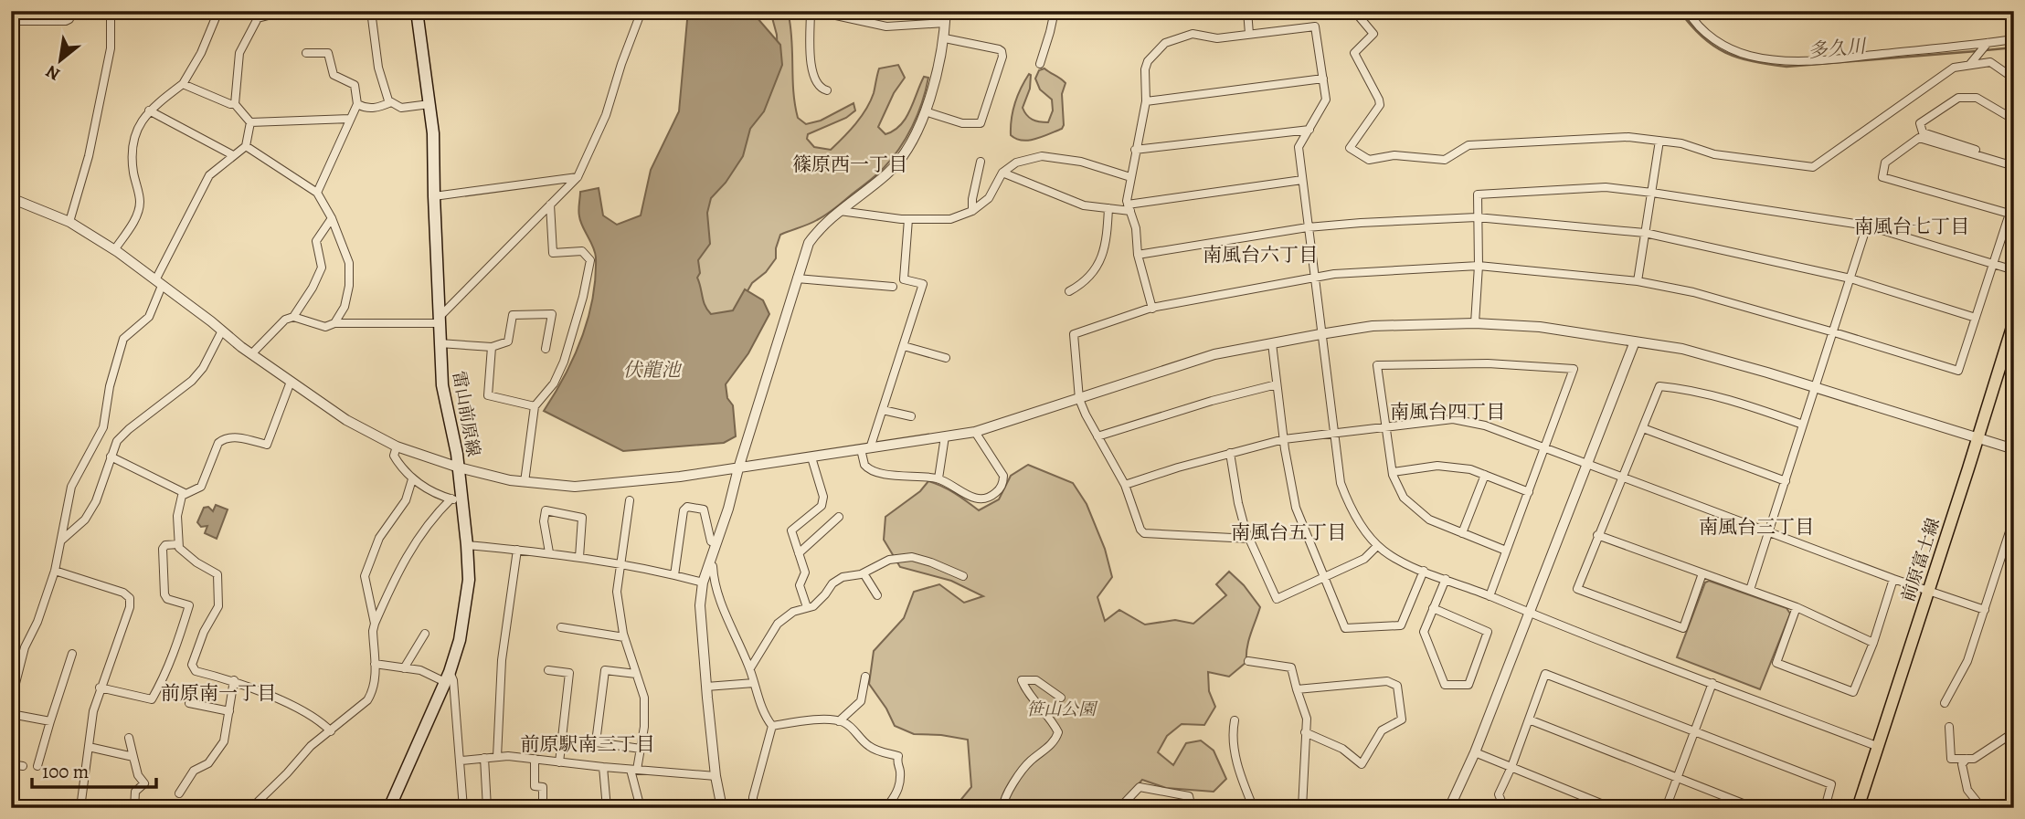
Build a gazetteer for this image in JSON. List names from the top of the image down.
{
  "streets": {
    "main road": ["雷山前原線", "前原富士線"]
  },
  "districts": [
    "篠原西一丁目",
    "南風台七丁目",
    "南風台六丁目",
    "南風台四丁目",
    "南風台三丁目",
    "南風台五丁目",
    "前原南一丁目",
    "前原駅南三丁目"
  ],
  "water": ["多久川", "伏龍池"],
  "parks": ["笹山公園"],
  "scale_bar": "100 m",
  "north": "bottom left"
}
